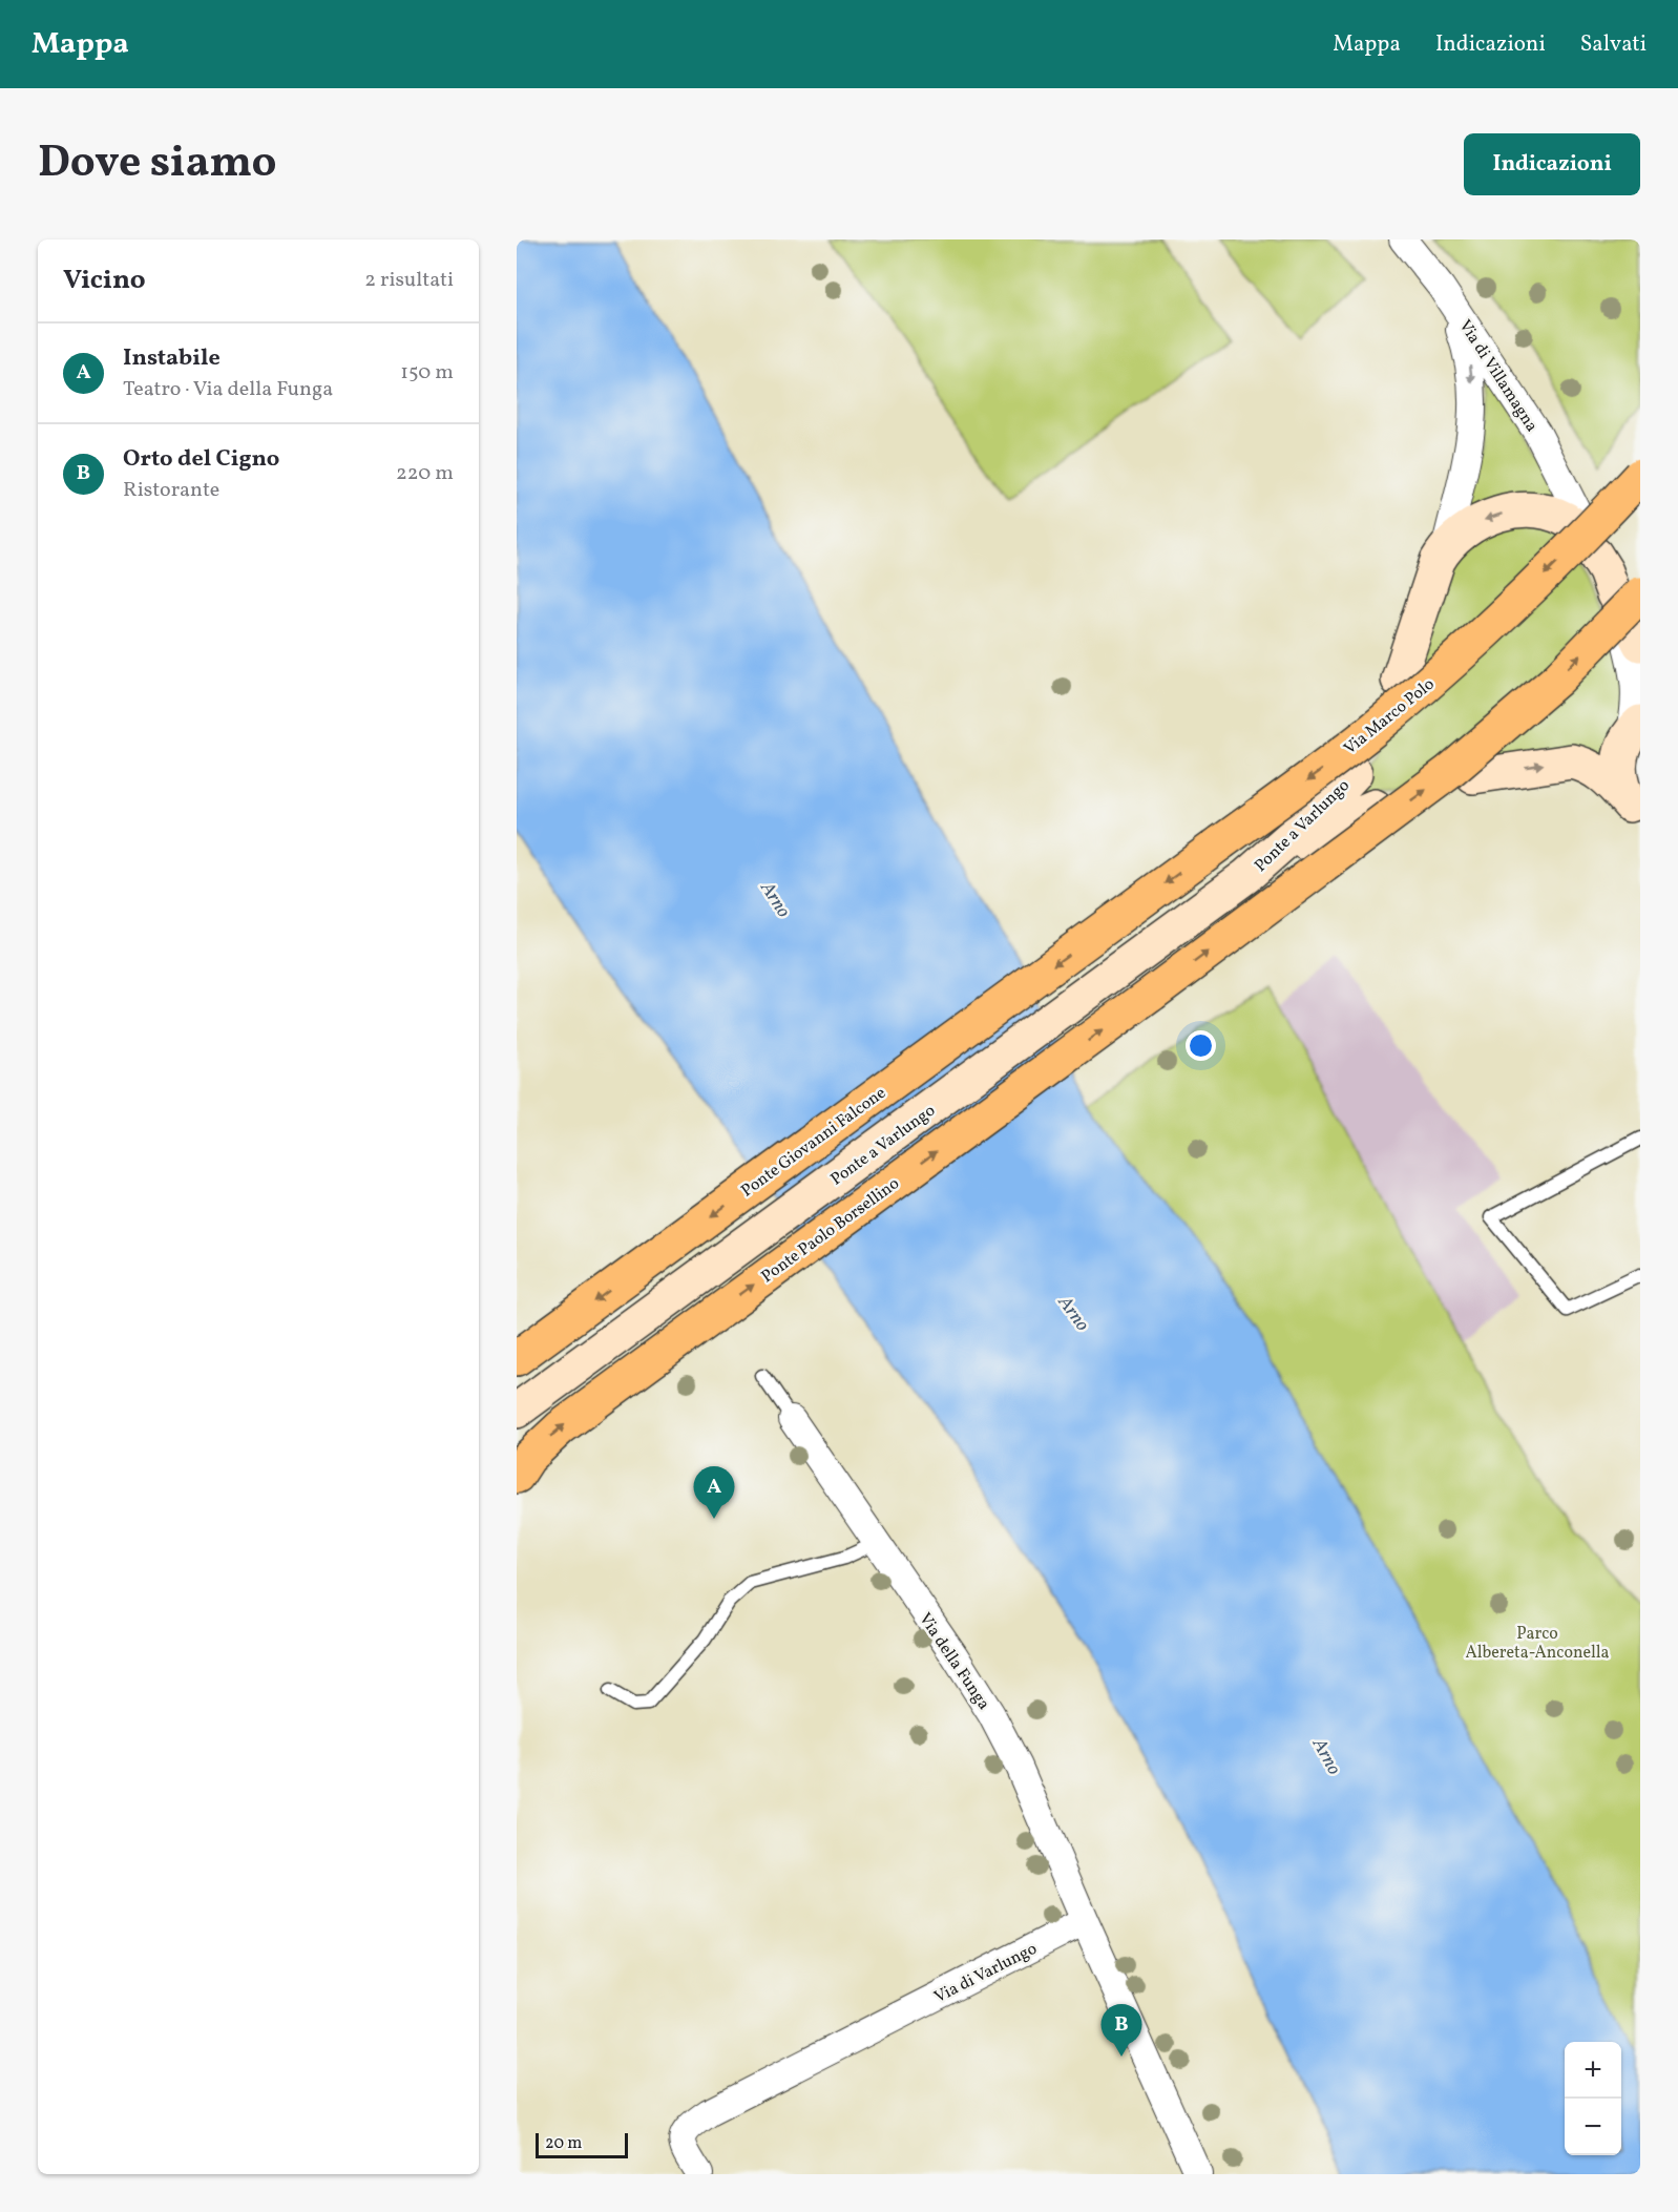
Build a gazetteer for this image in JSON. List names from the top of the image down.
{
  "streets": {
    "highway": ["Via Marco Polo", "Ponte Giovanni Falcone", "Ponte Paolo Borsellino"],
    "street": [
      "Via di Villamagna",
      "Ponte a Varlungo",
      "Via della Funga",
      "Via di Varlungo"
    ]
  },
  "crossings": [
    ["Via Marco Polo", "Ponte Giovanni Falcone"],
    ["Via della Funga", "Via di Varlungo"]
  ],
  "one_way": ["Via Marco Polo", "Ponte Giovanni Falcone", "Ponte Paolo Borsellino"],
  "water": ["Arno"],
  "parks": ["Parco Albereta-Anconella"],
  "scale_bar": "20 m",
  "page": {
    "header": "Mappa",
    "nav": ["Mappa", "Indicazioni", "Salvati"],
    "title": "Dove siamo",
    "buttons": "Indicazioni",
    "heading": ["Vicino", "2 risultati"],
    "list": [
      {
        "mark": "A",
        "name": "Instabile",
        "note": "Teatro · Via della Funga",
        "value": "150 m"
      },
      {
        "mark": "B",
        "name": "Orto del Cigno",
        "note": "Ristorante",
        "value": "220 m"
      }
    ],
    "pins": ["A", "B"],
    "map_buttons": ["+", "−"],
    "scale": "20 m"
  }
}
